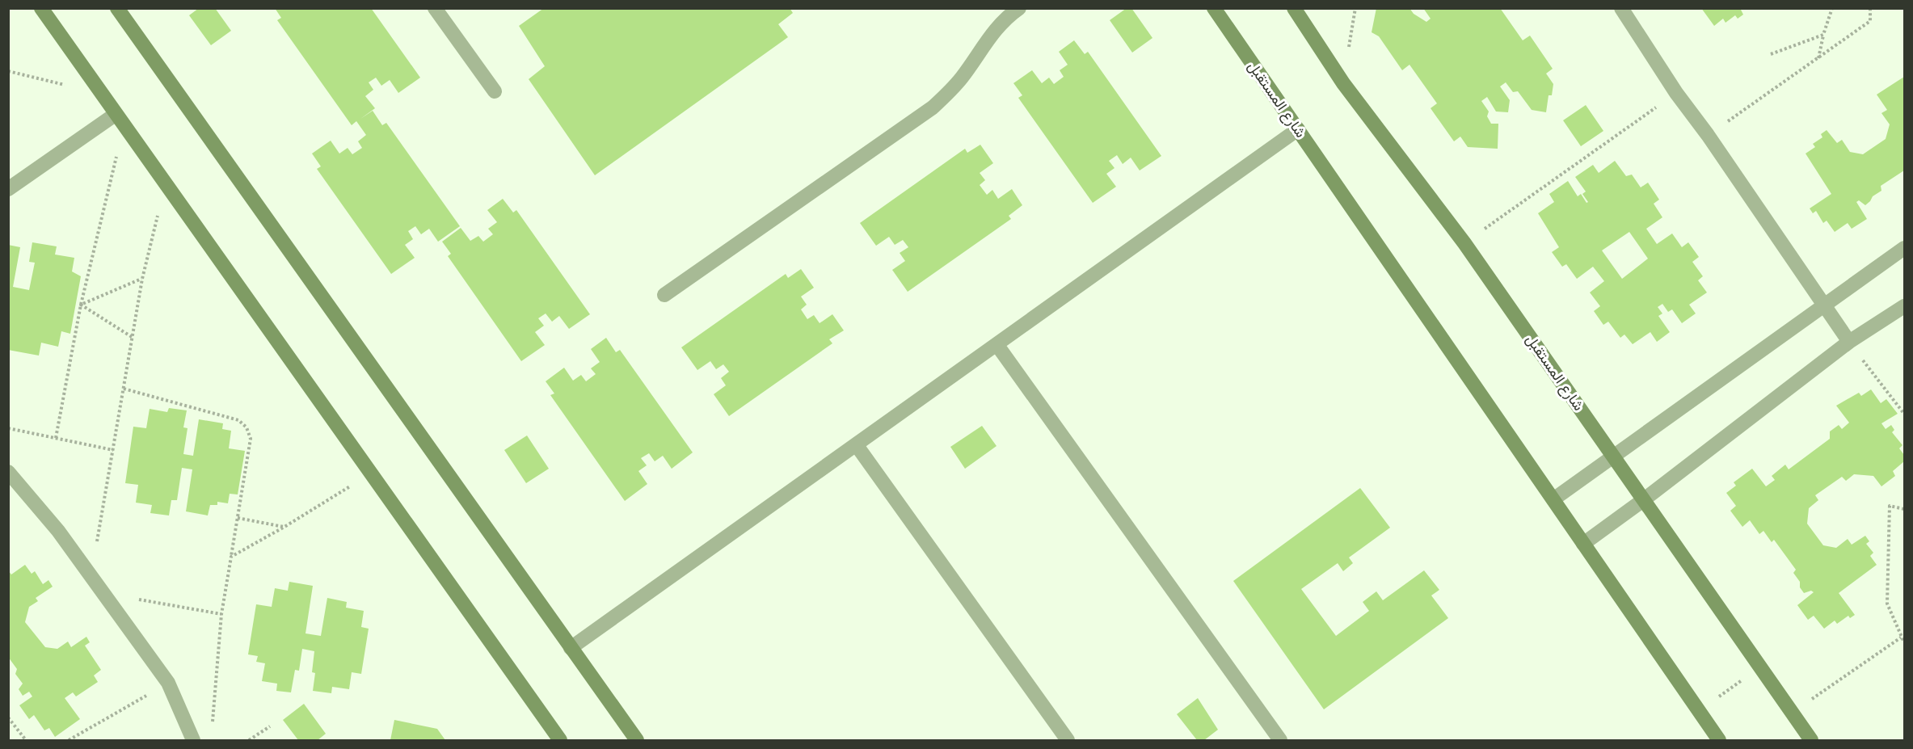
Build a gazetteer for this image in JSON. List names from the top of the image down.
{
  "streets": {
    "street": ["شارع المستقبل"]
  }
}
